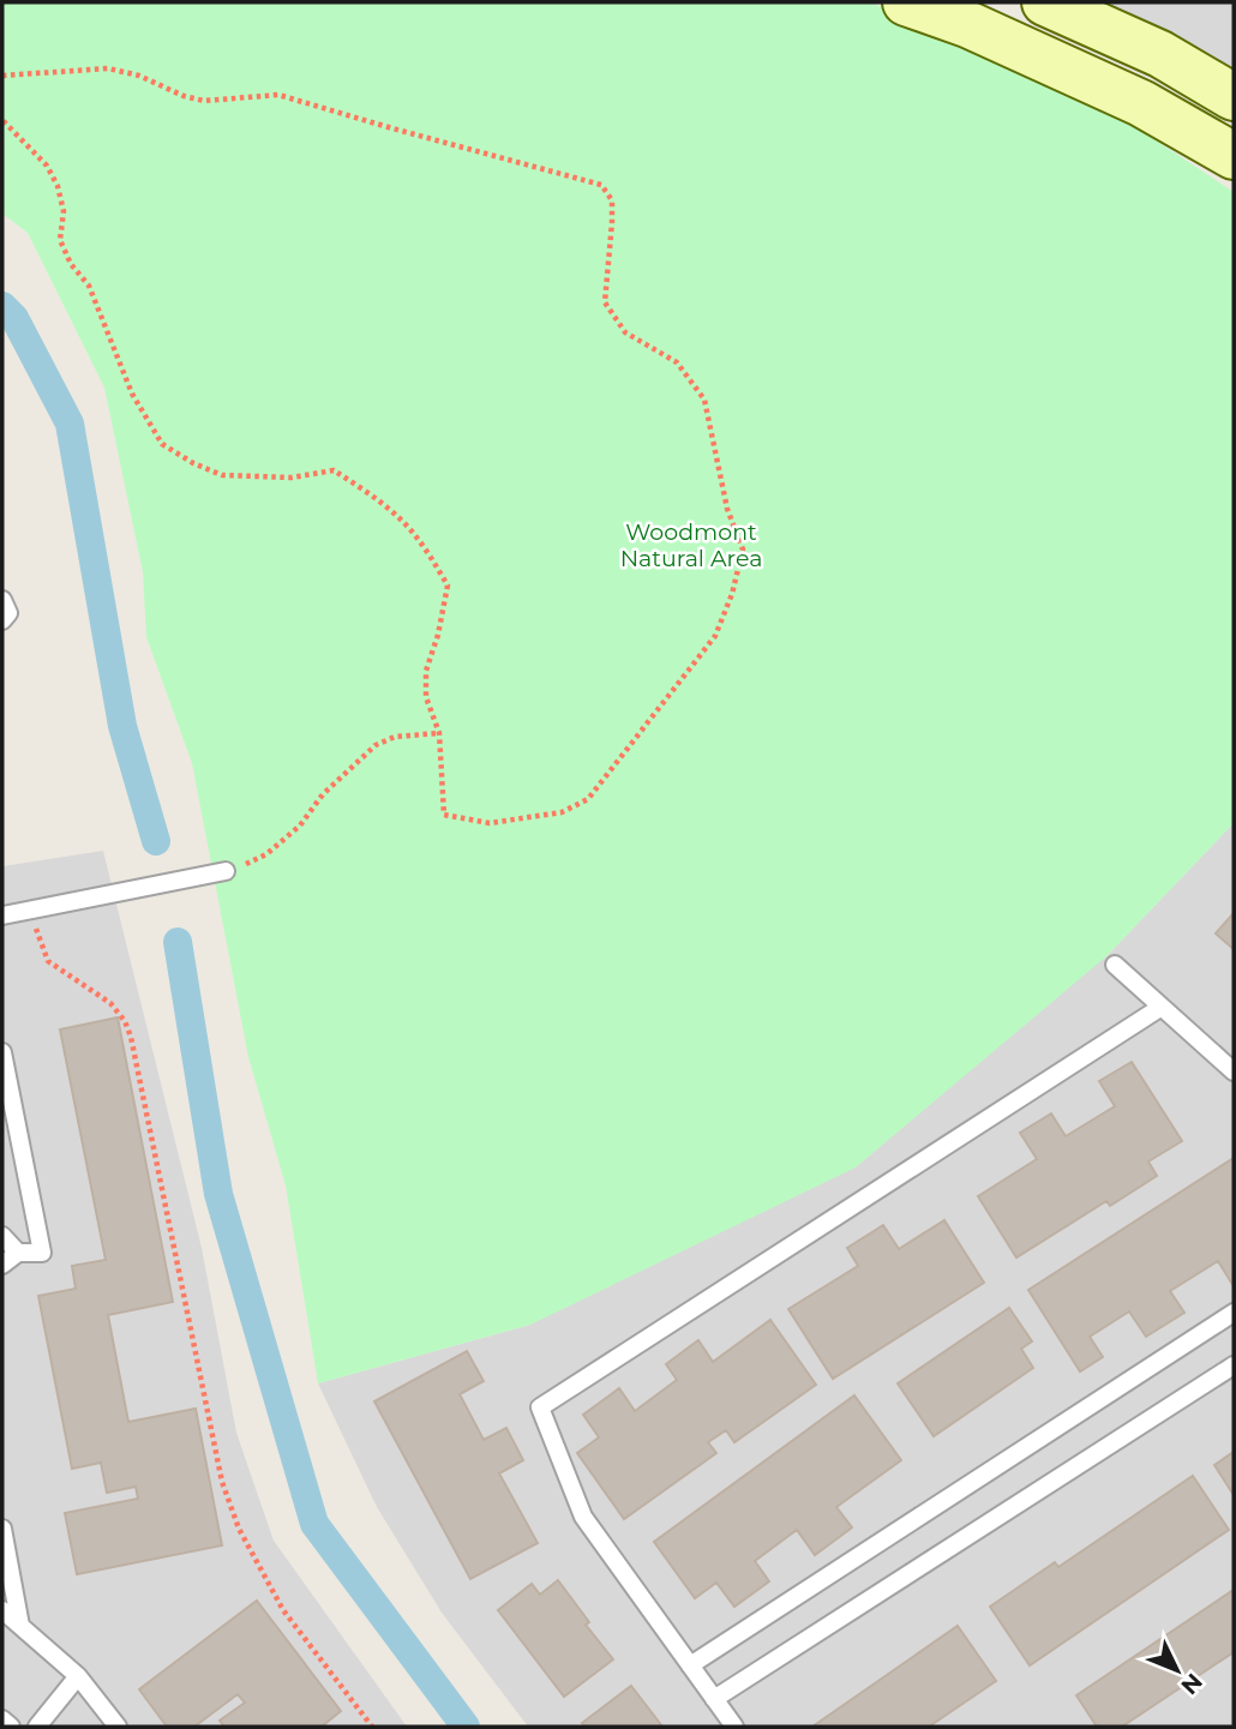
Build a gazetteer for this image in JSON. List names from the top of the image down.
{
  "parks": ["Woodmont Natural Area"],
  "north": "bottom right"
}
